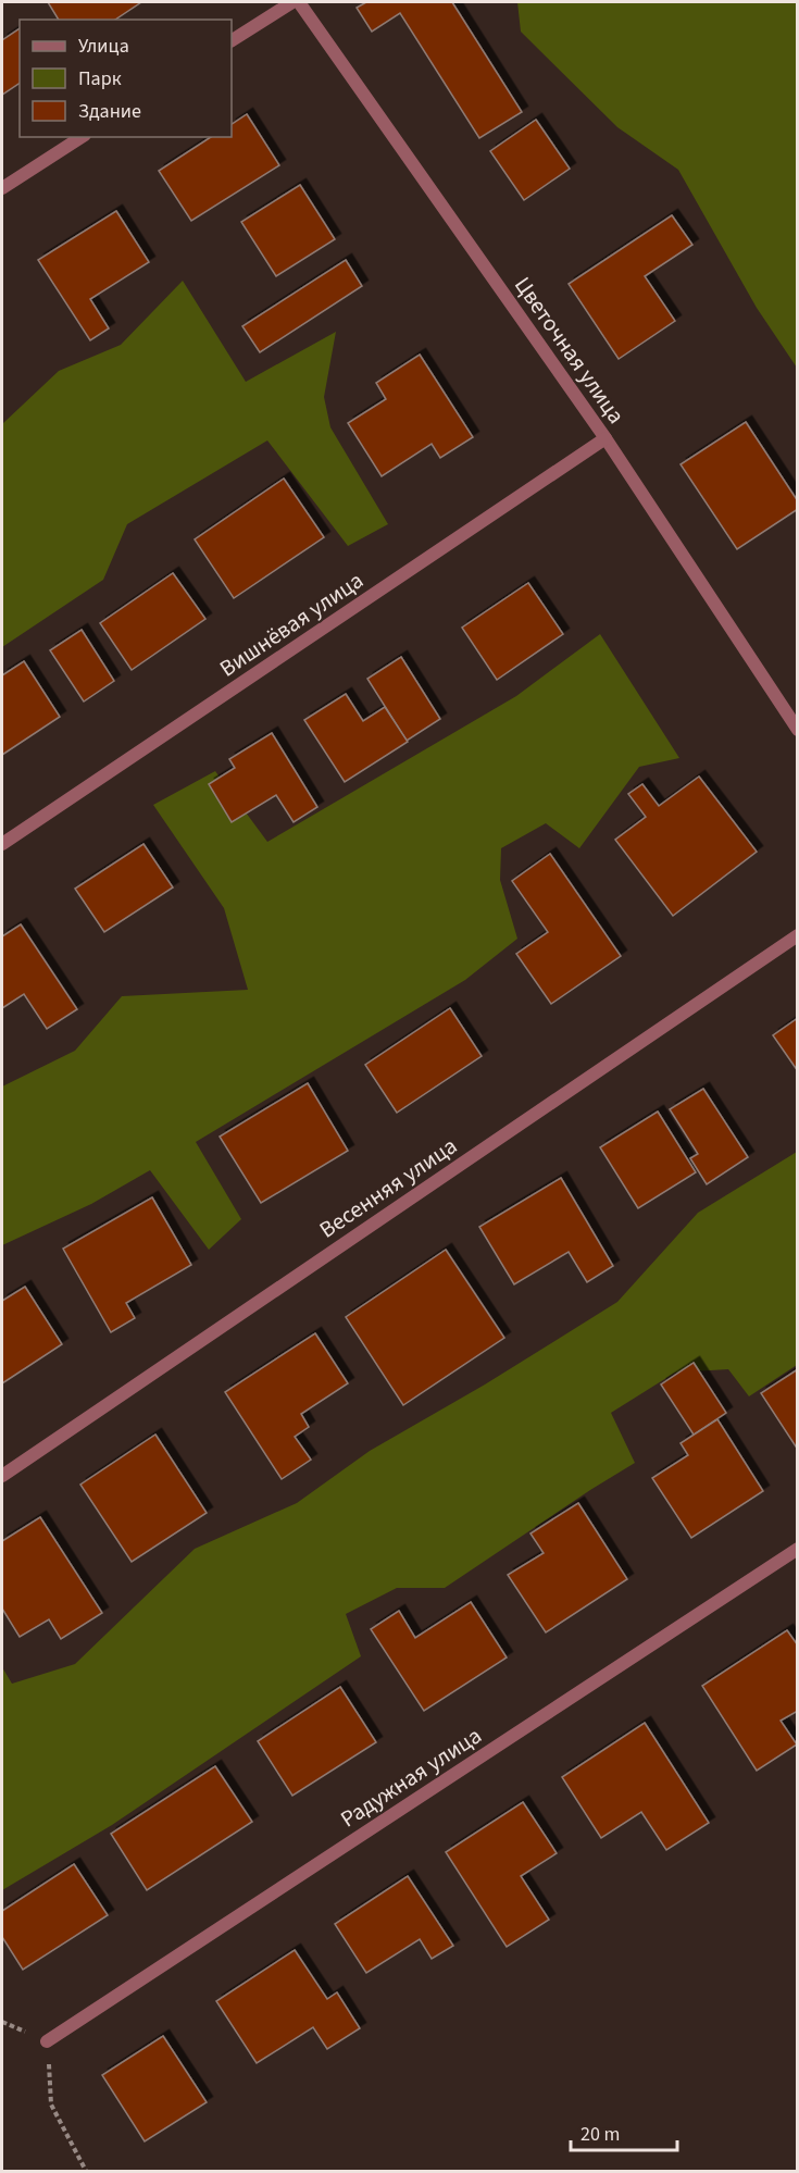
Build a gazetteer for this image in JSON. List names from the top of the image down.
{
  "streets": {
    "street": [
      "Цветочная улица",
      "Вишнёвая улица",
      "Весенняя улица",
      "Радужная улица"
    ]
  },
  "crossings": [
    ["Цветочная улица", "Вишнёвая улица"]
  ],
  "legend": ["Улица", "Парк", "Здание"],
  "scale_bar": "20 m"
}
